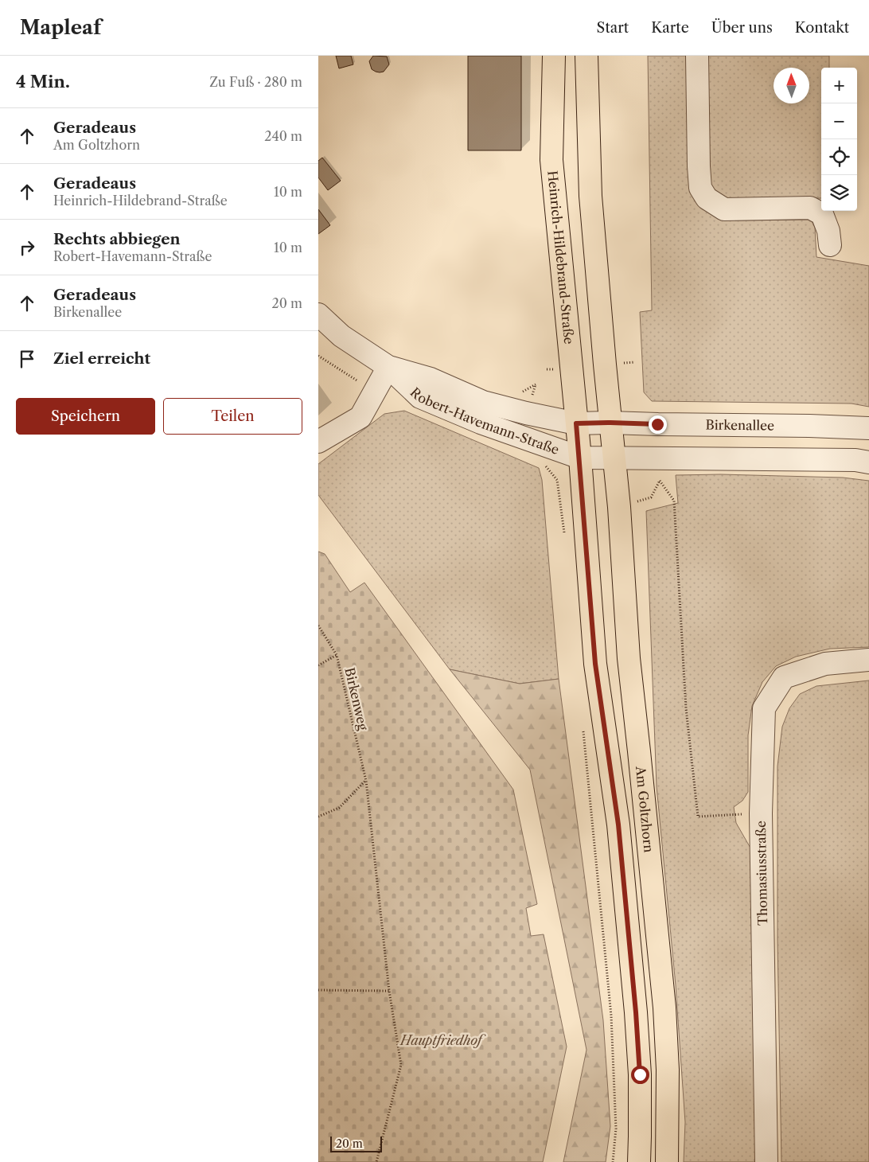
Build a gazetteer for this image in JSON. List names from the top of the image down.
{
  "streets": {
    "main road": ["Heinrich-Hildebrand-Straße", "Am Goltzhorn"],
    "street": ["Robert-Havemann-Straße", "Birkenallee", "Thomasiusstraße"],
    "path": ["Birkenweg"]
  },
  "crossings": [
    ["Heinrich-Hildebrand-Straße", "Robert-Havemann-Straße"],
    ["Robert-Havemann-Straße", "Birkenallee"],
    ["Robert-Havemann-Straße", "Am Goltzhorn"]
  ],
  "parks": ["Hauptfriedhof"],
  "scale_bar": "20 m",
  "north": "top",
  "page": {
    "header": "Mapleaf",
    "nav": [
      "Start",
      "Karte",
      "Über uns",
      "Kontakt"
    ],
    "heading": ["4 Min.", "Zu Fuß · 280 m"],
    "map_buttons": ["+", "−"],
    "list": [
      ["Geradeaus", "Am Goltzhorn", "240 m"],
      ["Geradeaus", "Heinrich-Hildebrand-Straße", "10 m"],
      ["Rechts abbiegen", "Robert-Havemann-Straße", "10 m"],
      ["Geradeaus", "Birkenallee", "20 m"],
      "Ziel erreicht"
    ],
    "buttons": ["Speichern", "Teilen"],
    "scale": "20 m"
  }
}
